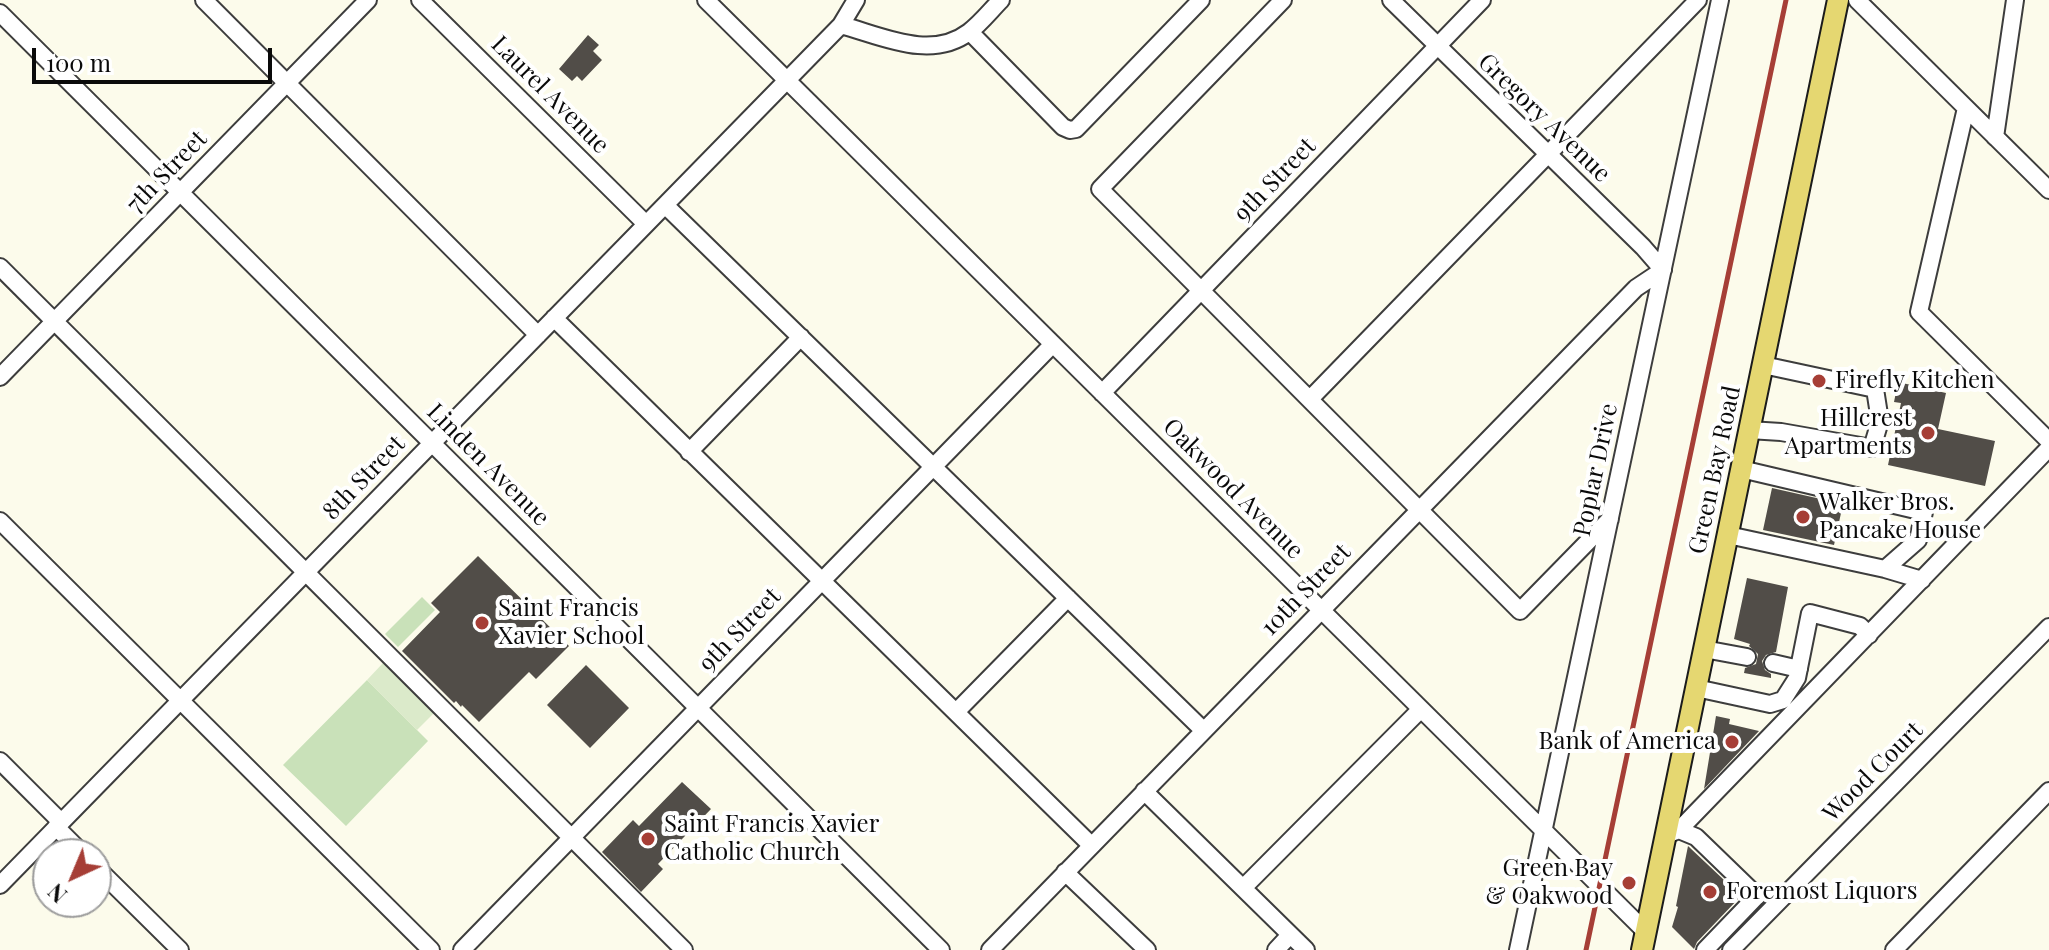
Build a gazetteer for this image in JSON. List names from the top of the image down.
{
  "streets": {
    "main road": ["Green Bay Road"],
    "street": [
      "Laurel Avenue",
      "Gregory Avenue",
      "7th Street",
      "9th Street",
      "Linden Avenue",
      "Poplar Drive",
      "8th Street",
      "Oakwood Avenue",
      "10th Street",
      "Wood Court"
    ]
  },
  "crossings": [
    ["Laurel Avenue", "8th Street"],
    ["Gregory Avenue", "9th Street"],
    ["Gregory Avenue", "Poplar Drive"],
    ["Gregory Avenue", "10th Street"],
    ["7th Street", "Linden Avenue"],
    ["9th Street", "Linden Avenue"],
    ["9th Street", "Oakwood Avenue"],
    ["Linden Avenue", "8th Street"],
    ["Poplar Drive", "Oakwood Avenue"],
    ["Poplar Drive", "10th Street"],
    ["Green Bay Road", "Oakwood Avenue"],
    ["8th Street", "Oakwood Avenue"],
    ["Oakwood Avenue", "10th Street"]
  ],
  "places": [
    "Firefly Kitchen",
    "Hillcrest Apartments",
    "Walker Bros. Pancake House",
    "Saint Francis Xavier School",
    "Bank of America",
    "Saint Francis Xavier Catholic Church",
    "Green Bay & Oakwood",
    "Foremost Liquors"
  ],
  "scale_bar": "100 m",
  "north": "bottom left"
}
